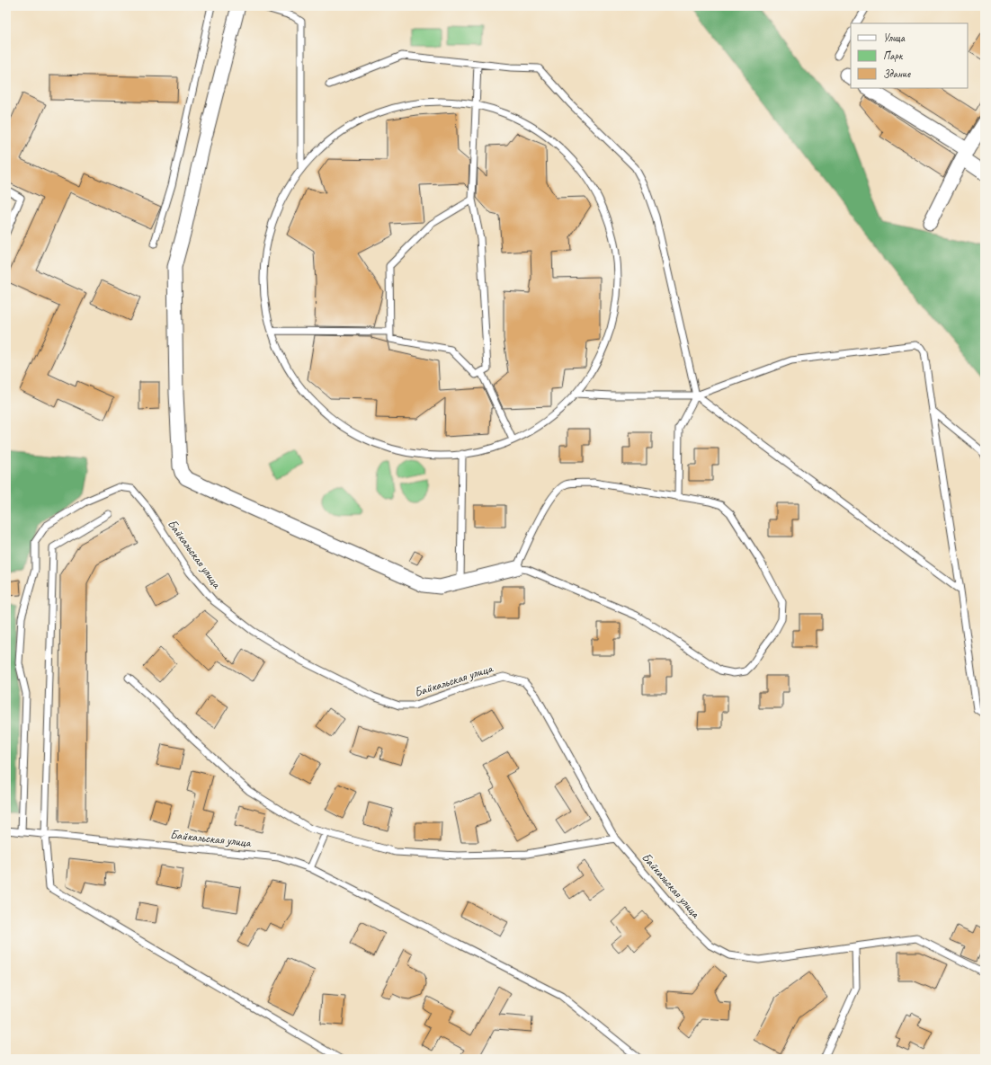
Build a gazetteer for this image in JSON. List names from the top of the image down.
{
  "streets": {
    "lane": ["Байкальская улица"]
  },
  "legend": ["Улица", "Парк", "Здание"]
}
